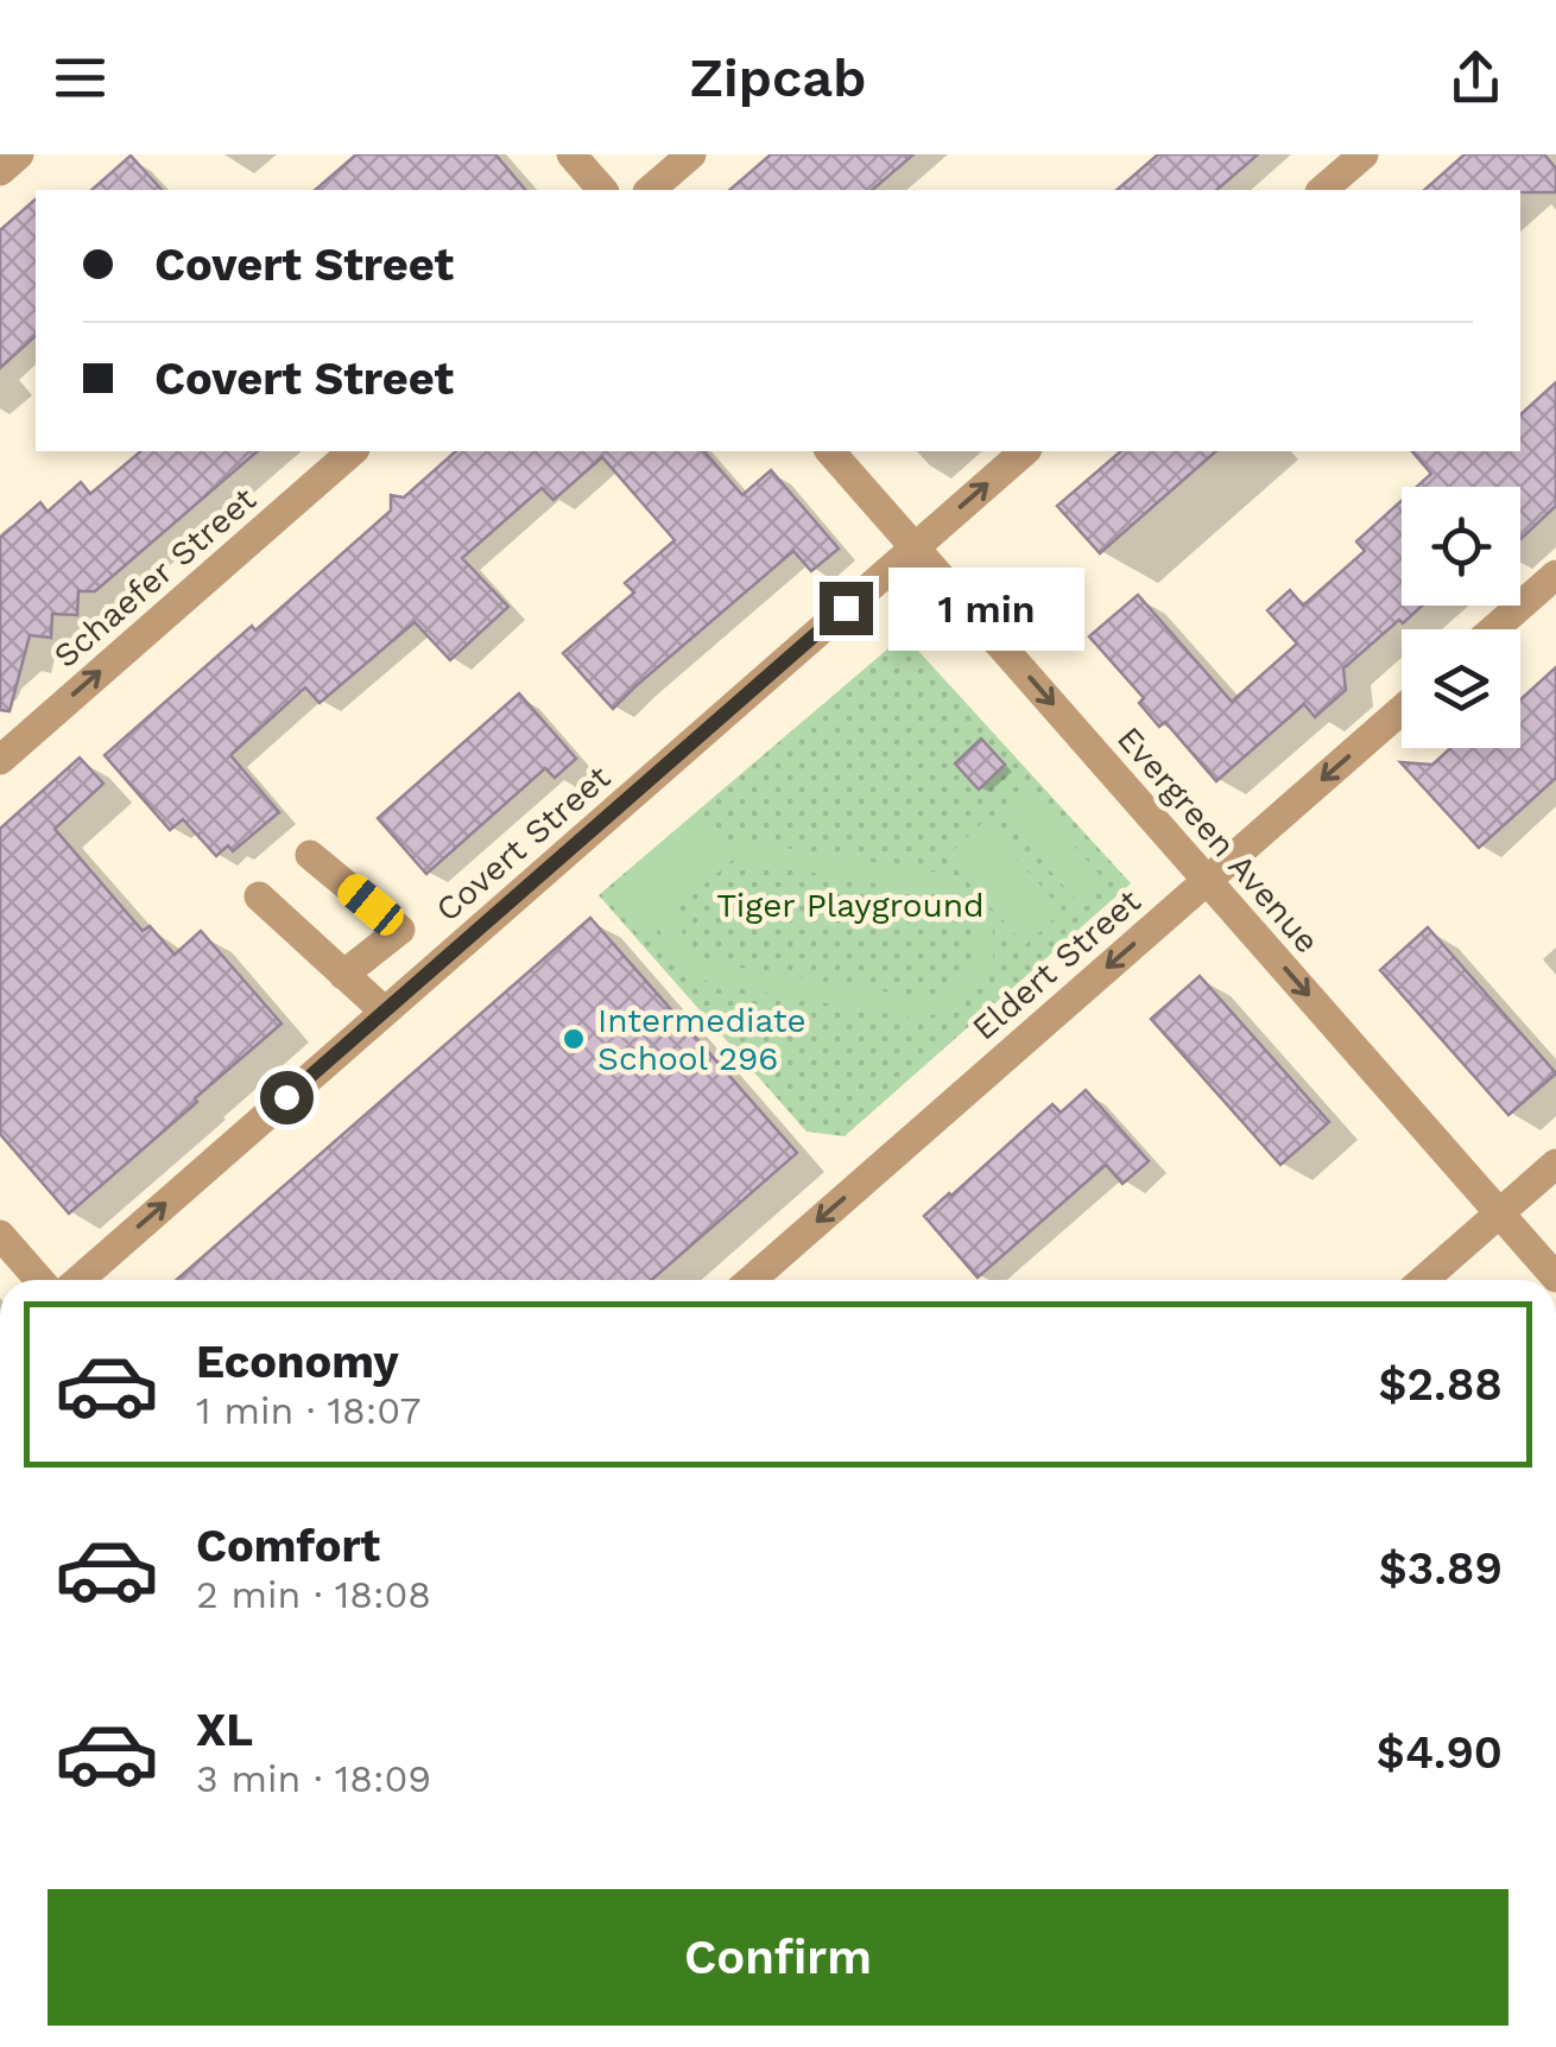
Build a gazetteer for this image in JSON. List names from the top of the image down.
{
  "streets": {
    "street": [
      "Schaefer Street",
      "Evergreen Avenue",
      "Covert Street",
      "Eldert Street"
    ]
  },
  "crossings": [
    ["Evergreen Avenue", "Covert Street"],
    ["Evergreen Avenue", "Eldert Street"]
  ],
  "one_way": [
    "Schaefer Street",
    "Evergreen Avenue",
    "Covert Street",
    "Eldert Street"
  ],
  "parks": ["Tiger Playground"],
  "places": ["Intermediate School 296"],
  "page": {
    "header": "Zipcab",
    "banner": ["Covert Street", "Covert Street"],
    "bubble": "1 min",
    "list": [
      {
        "name": "Economy",
        "note": "1 min · 18:07",
        "value": "$2.88"
      },
      {
        "name": "Comfort",
        "note": "2 min · 18:08",
        "value": "$3.89"
      },
      {
        "name": "XL",
        "note": "3 min · 18:09",
        "value": "$4.90"
      }
    ],
    "buttons": "Confirm"
  }
}
